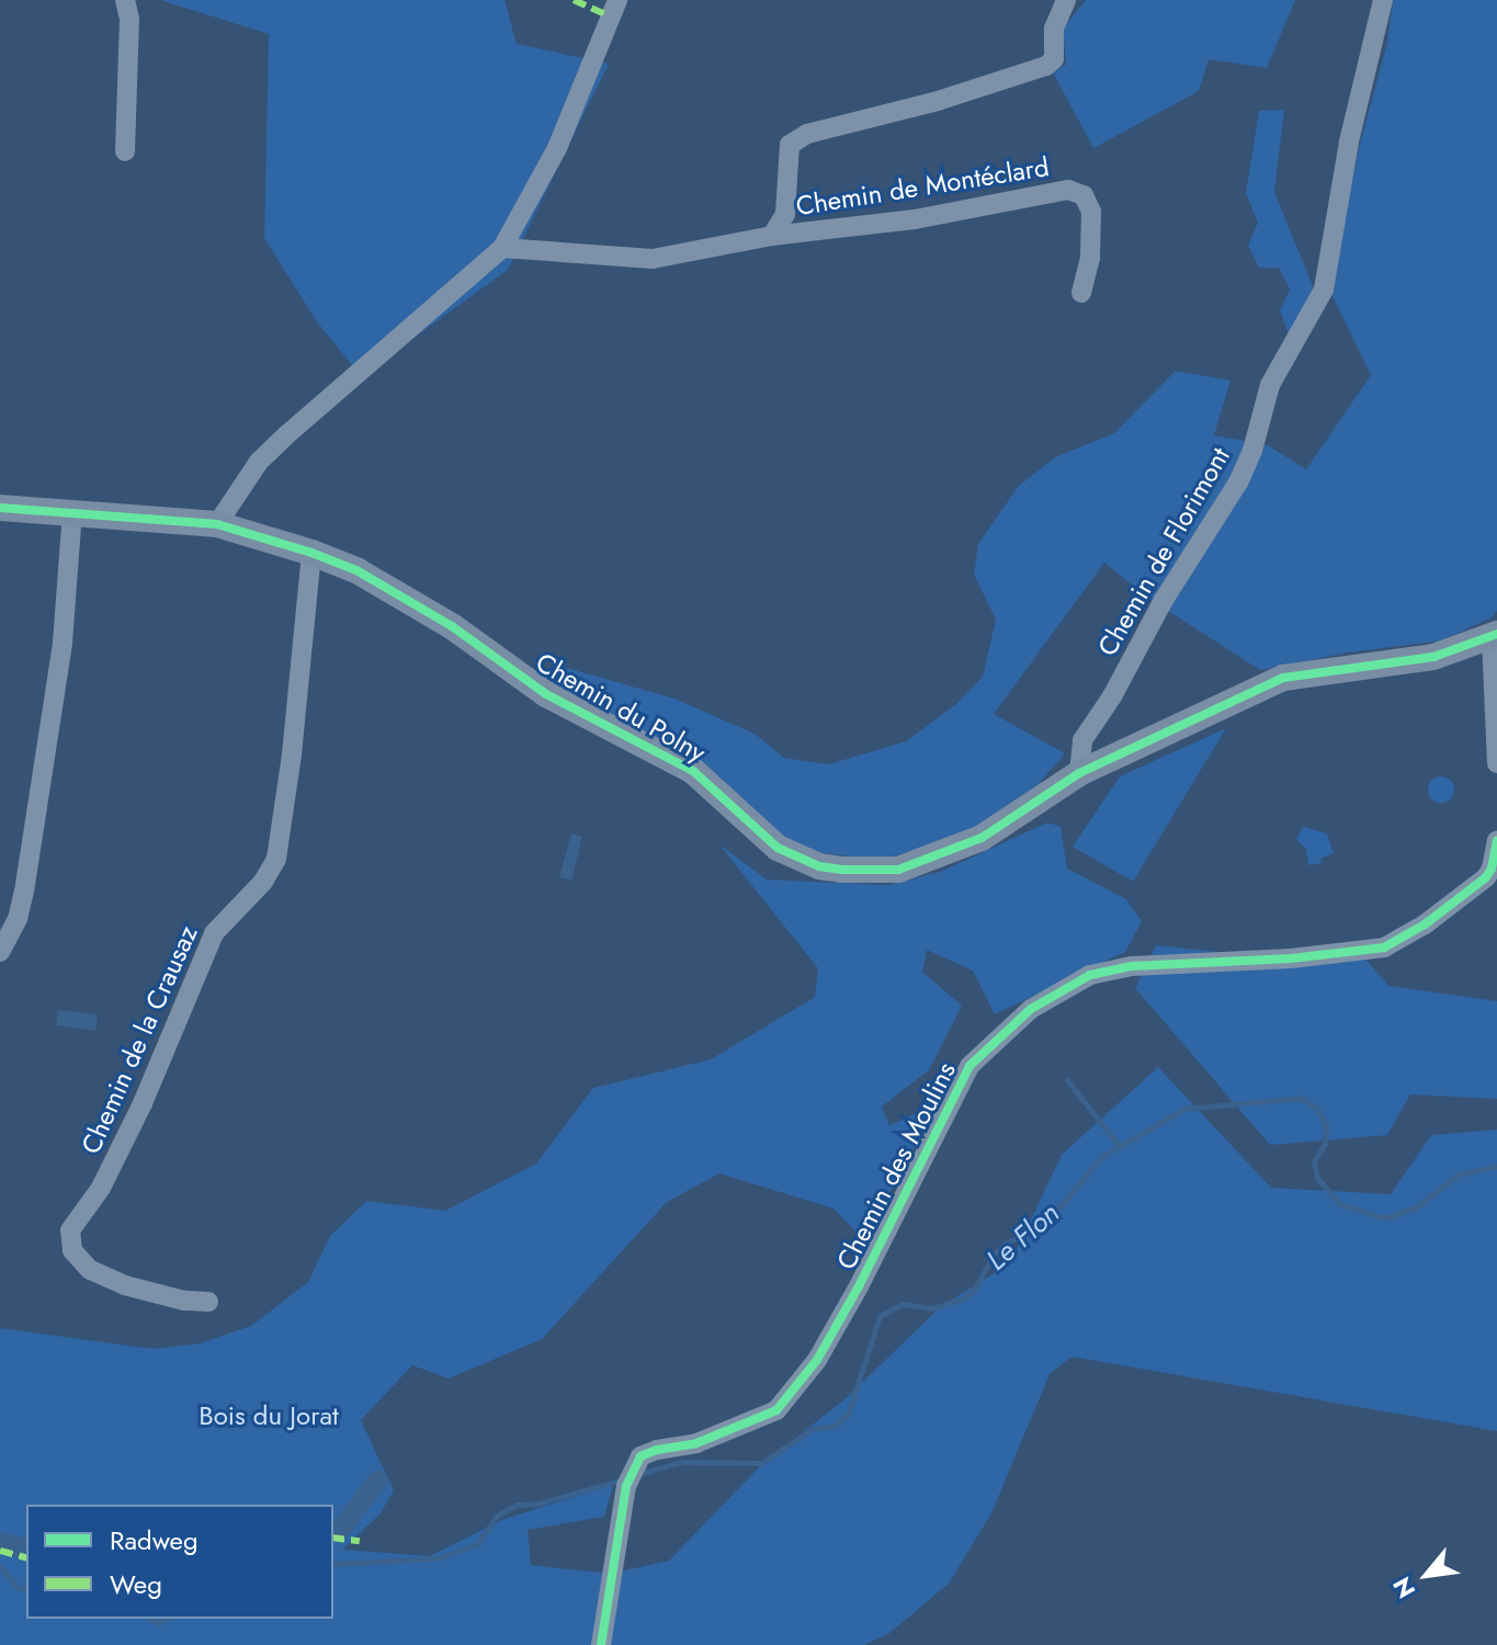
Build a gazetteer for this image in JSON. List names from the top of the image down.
{
  "streets": {
    "street": [
      "Chemin de Montéclard",
      "Chemin de Florimont",
      "Chemin du Polny",
      "Chemin de la Crausaz",
      "Chemin des Moulins"
    ]
  },
  "crossings": [
    ["Chemin de Florimont", "Chemin du Polny"],
    ["Chemin du Polny", "Chemin de la Crausaz"]
  ],
  "water": ["Le Flon"],
  "parks": ["Bois du Jorat"],
  "legend": ["Radweg", "Weg"],
  "north": "bottom left"
}
